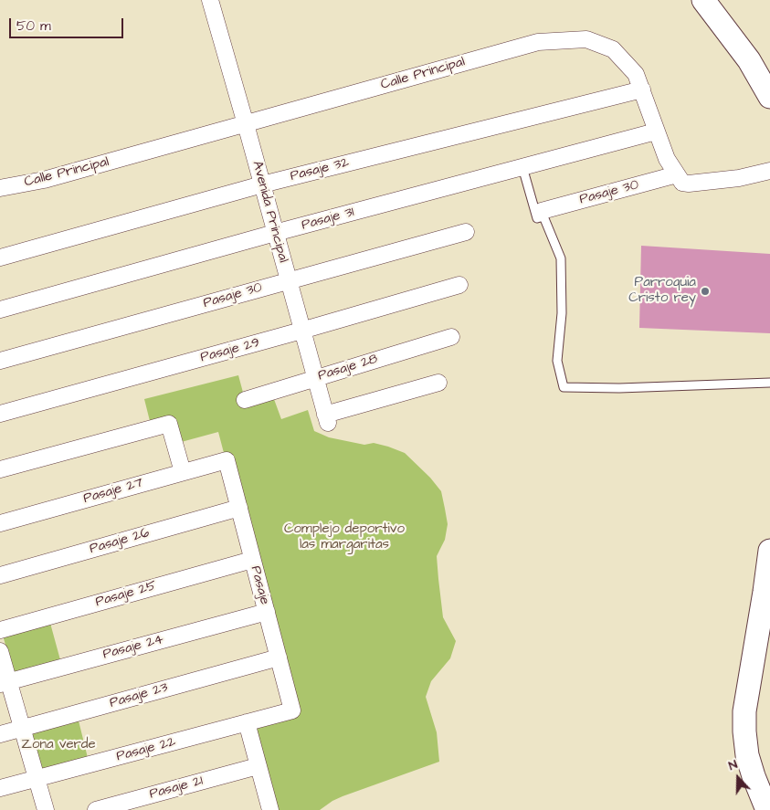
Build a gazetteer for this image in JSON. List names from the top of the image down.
{
  "streets": {
    "street": [
      "Calle Principal",
      "Pasaje 32",
      "Pasaje 30",
      "Avenida Principal",
      "Pasaje 31",
      "Pasaje 29",
      "Pasaje 28",
      "Pasaje 27",
      "Pasaje 26",
      "Pasaje",
      "Pasaje 25",
      "Pasaje 24",
      "Pasaje 23",
      "Pasaje 22",
      "Pasaje 21"
    ]
  },
  "crossings": [
    ["Calle Principal", "Pasaje 32"],
    ["Calle Principal", "Pasaje 30"],
    ["Calle Principal", "Avenida Principal"],
    ["Calle Principal", "Pasaje 31"],
    ["Pasaje 32", "Avenida Principal"],
    ["Pasaje 30", "Avenida Principal"],
    ["Avenida Principal", "Pasaje 31"],
    ["Avenida Principal", "Pasaje 29"],
    ["Avenida Principal", "Pasaje 28"],
    ["Pasaje 27", "Pasaje"],
    ["Pasaje 26", "Pasaje"],
    ["Pasaje", "Pasaje 25"],
    ["Pasaje", "Pasaje 24"],
    ["Pasaje", "Pasaje 23"],
    ["Pasaje", "Pasaje 22"]
  ],
  "parks": ["Complejo deportivo las margaritas", "Zona verde"],
  "places": ["Parroquia Cristo rey"],
  "scale_bar": "50 m",
  "north": "top"
}
